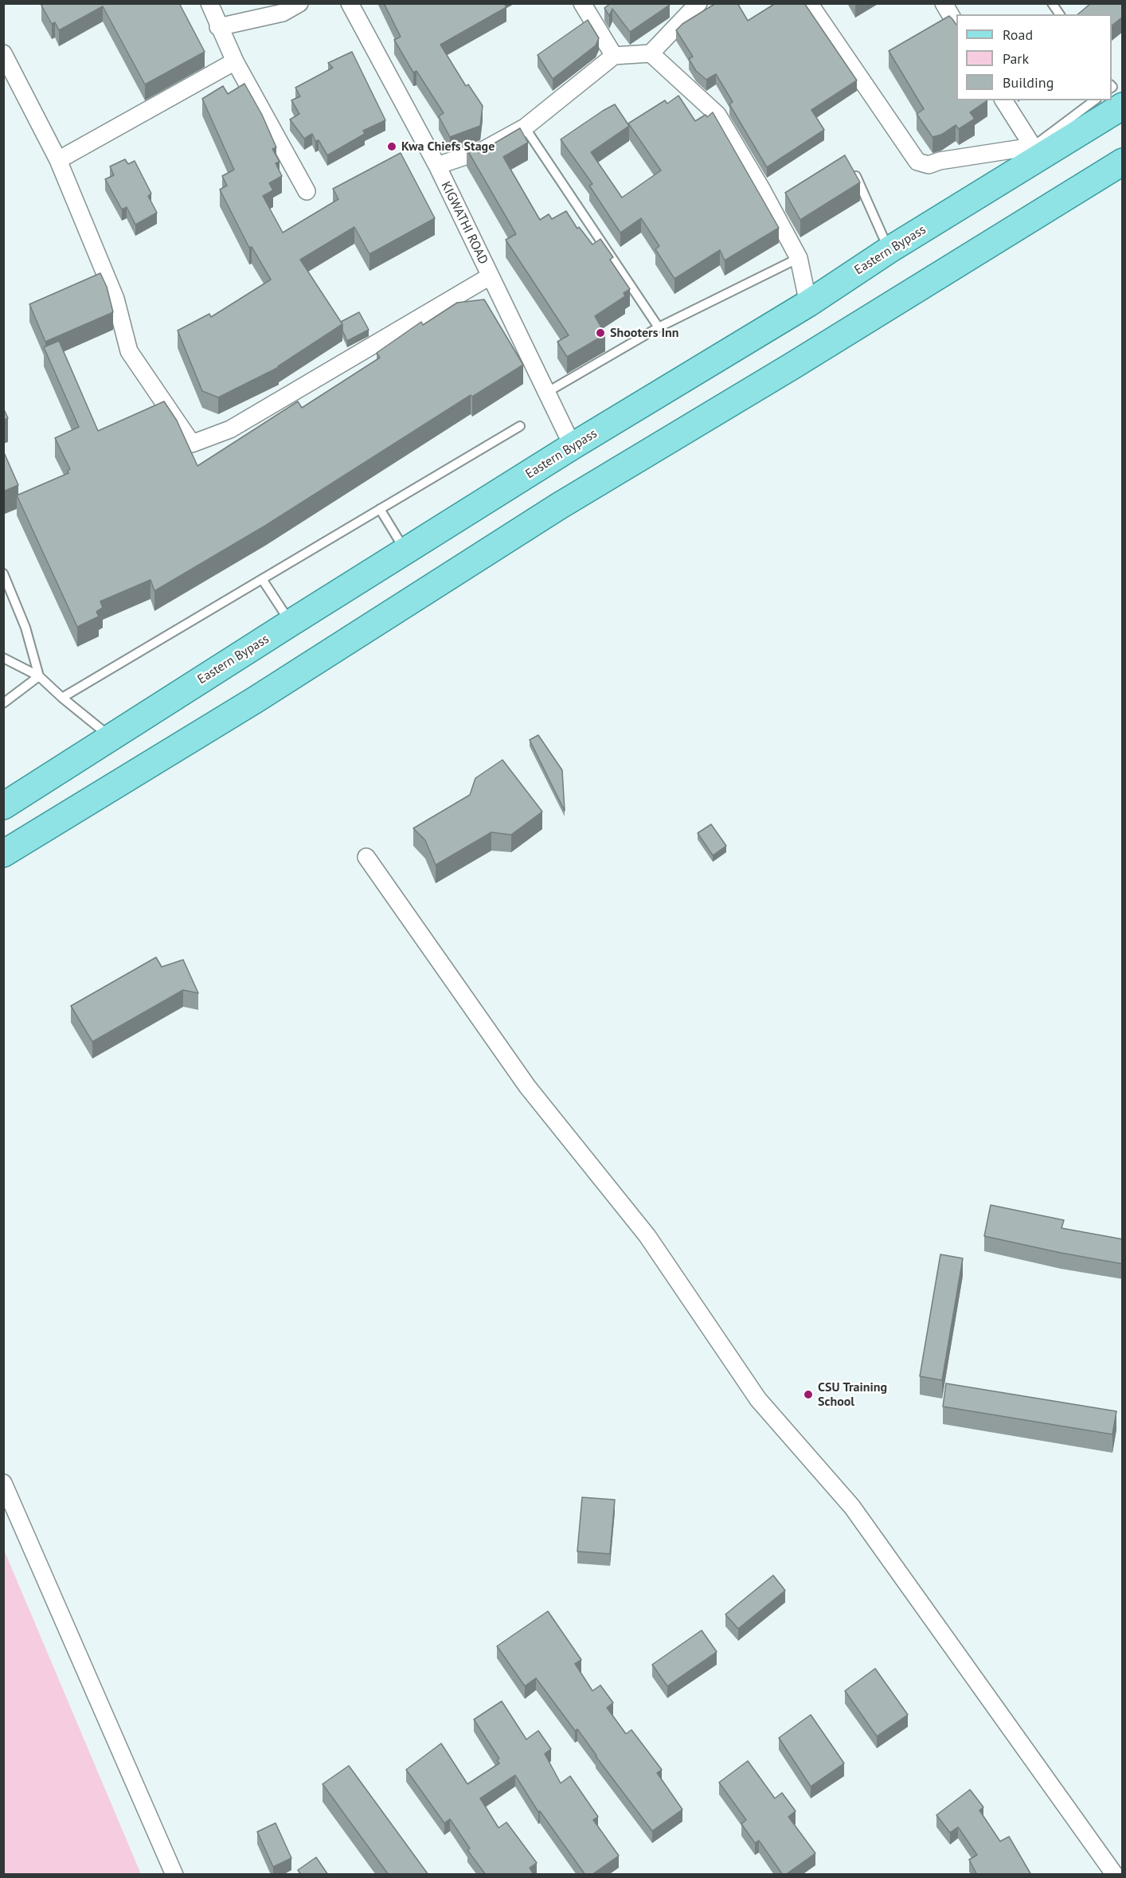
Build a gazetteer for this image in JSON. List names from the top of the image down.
{
  "streets": {
    "main road": ["Eastern Bypass"],
    "street": ["KIGWATHI ROAD"]
  },
  "crossings": [
    ["KIGWATHI ROAD", "Eastern Bypass"]
  ],
  "places": ["Kwa Chiefs Stage", "Shooters Inn", "CSU Training School"],
  "legend": ["Road", "Park", "Building"]
}
